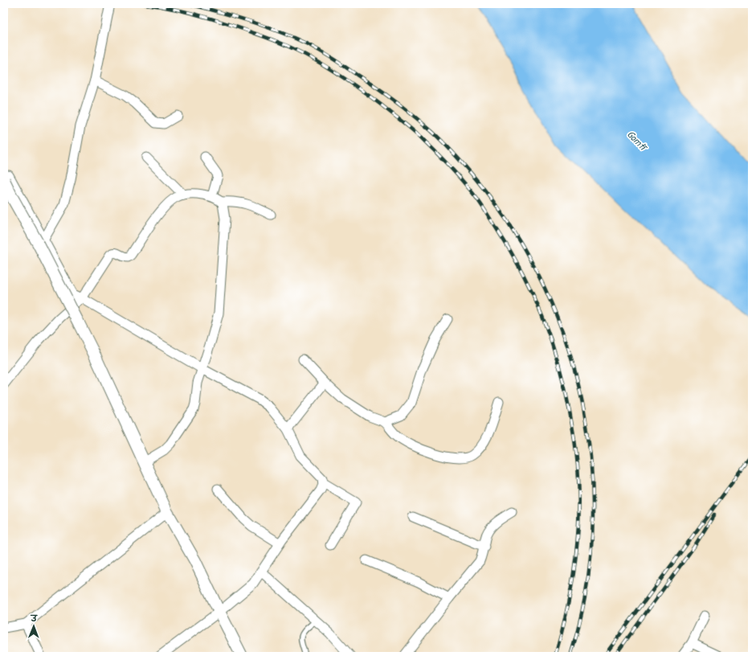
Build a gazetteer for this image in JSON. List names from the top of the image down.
{
  "water": ["Gomtī"],
  "north": "top"
}
